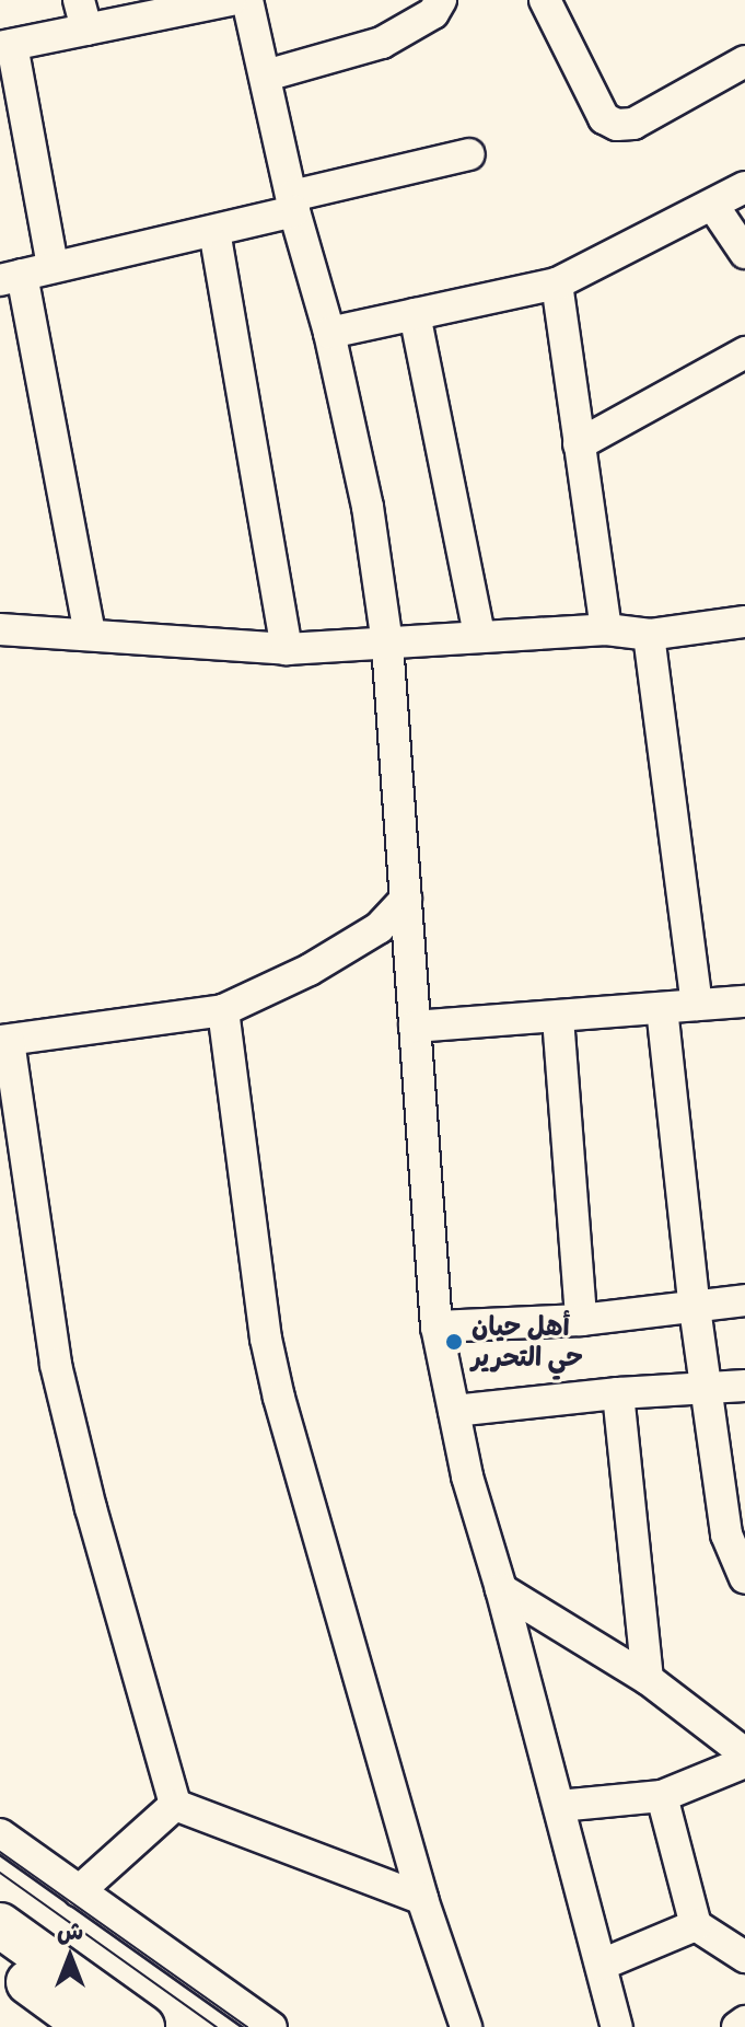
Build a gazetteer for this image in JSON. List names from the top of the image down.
{
  "places": ["أهل حيان حي التحرير"],
  "north": "top"
}
